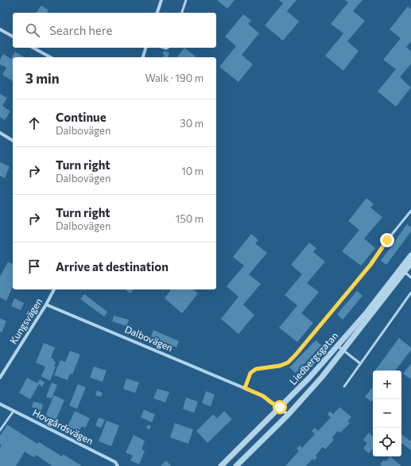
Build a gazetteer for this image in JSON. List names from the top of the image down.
{
  "streets": {
    "street": [
      "Kungsvägen",
      "Dalbovägen",
      "Liedbergsgatan",
      "Hovgårdsvägen"
    ]
  },
  "crossings": [
    ["Kungsvägen", "Dalbovägen"],
    ["Dalbovägen", "Liedbergsgatan"]
  ],
  "page": {
    "search": "Search here",
    "heading": ["3 min", "Walk · 190 m"],
    "list": [
      ["Continue", "Dalbovägen", "30 m"],
      ["Turn right", "Dalbovägen", "10 m"],
      ["Turn right", "Dalbovägen", "150 m"],
      "Arrive at destination"
    ],
    "map_buttons": ["+", "−"]
  }
}
